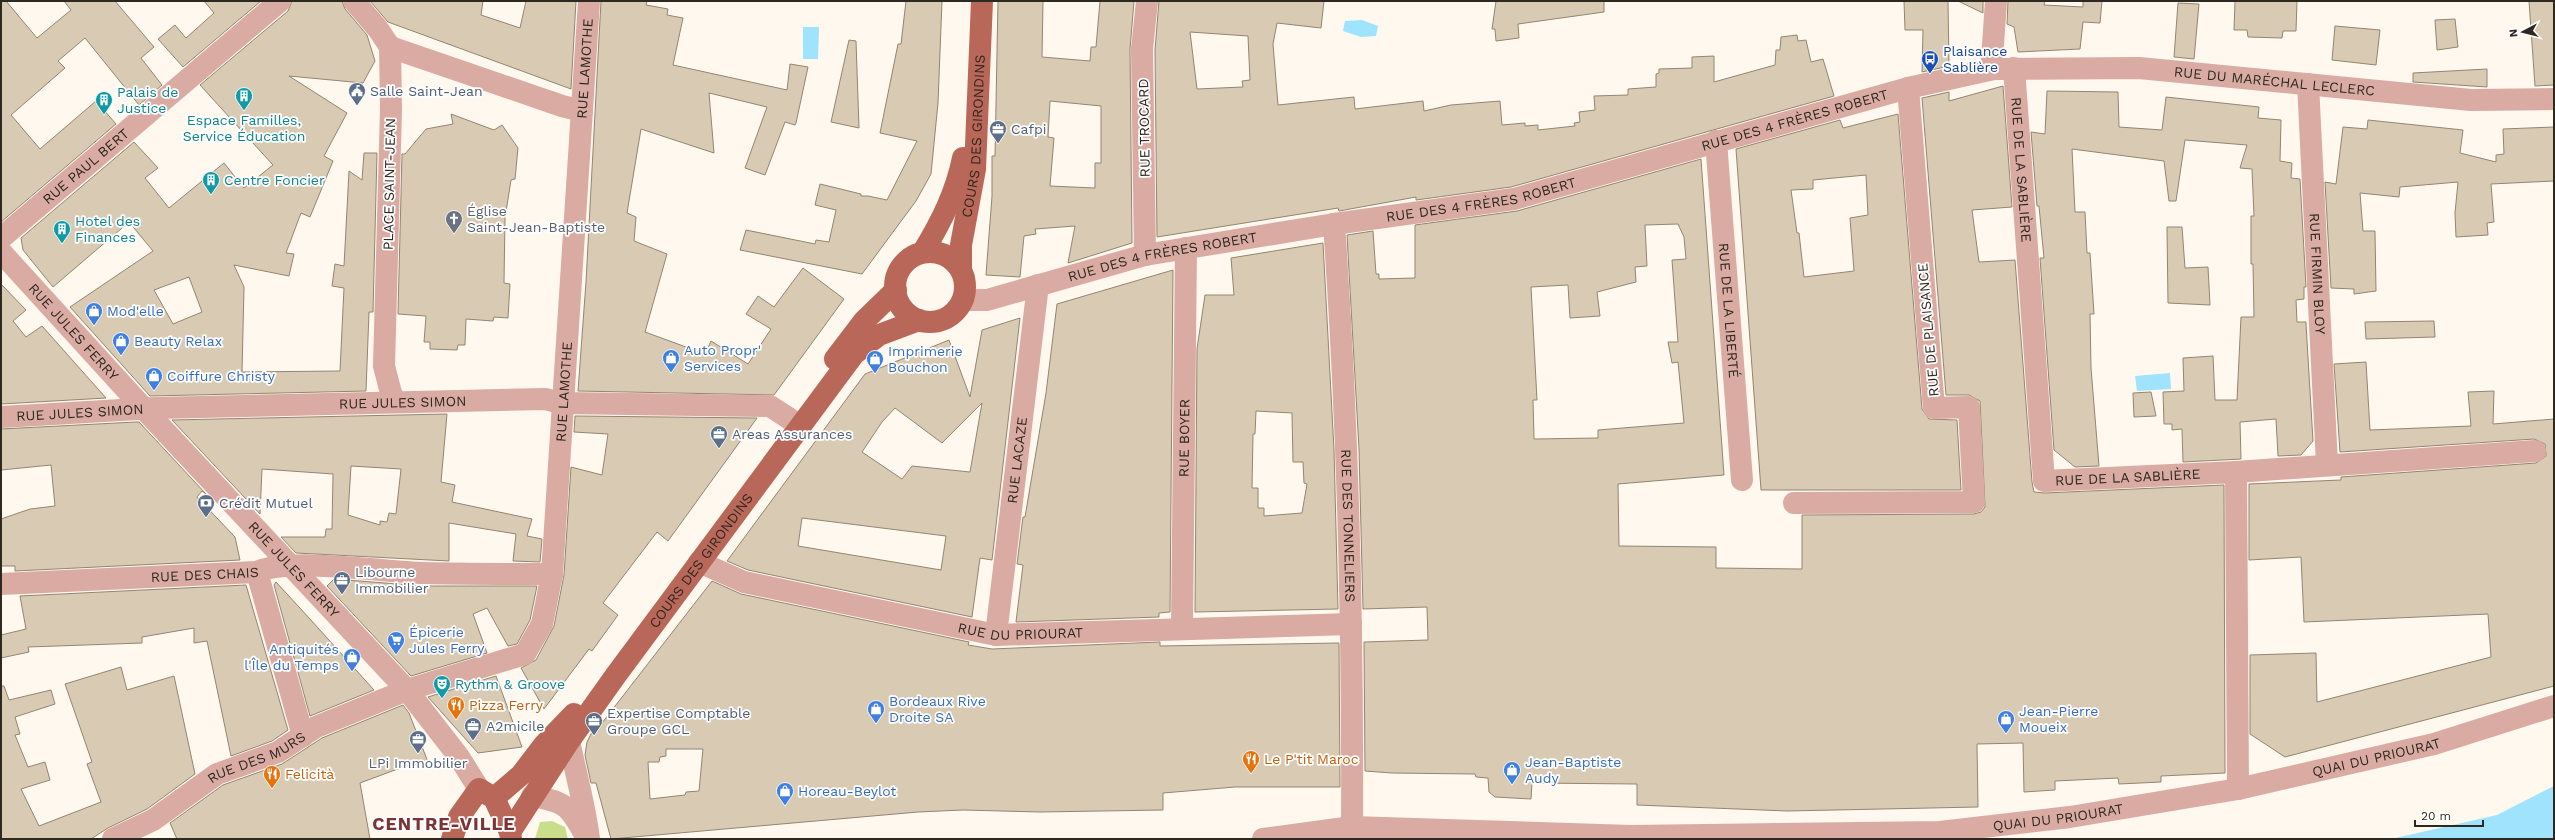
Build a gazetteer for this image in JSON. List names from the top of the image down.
{
  "streets": {
    "main road": ["COURS DES GIRONDINS"],
    "street": [
      "RUE LAMOTHE",
      "RUE DU MARÉCHAL LECLERC",
      "RUE DES 4 FRÈRES ROBERT",
      "RUE TROCARD",
      "RUE PAUL BERT",
      "RUE DE LA SABLIÈRE",
      "PLACE SAINT-JEAN",
      "RUE FIRMIN BLOY",
      "RUE DE LA LIBERTÉ",
      "RUE DE PLAISANCE",
      "RUE JULES FERRY",
      "RUE JULES SIMON",
      "RUE BOYER",
      "RUE LACAZE",
      "RUE DES TONNELIERS",
      "RUE DES CHAIS",
      "RUE DU PRIOURAT",
      "QUAI DU PRIOURAT",
      "RUE DES MURS"
    ]
  },
  "crossings": [
    ["RUE LAMOTHE", "RUE JULES FERRY"],
    ["RUE LAMOTHE", "RUE JULES SIMON"],
    ["RUE LAMOTHE", "RUE DES CHAIS"],
    ["RUE LAMOTHE", "RUE DES MURS"],
    ["RUE DU MARÉCHAL LECLERC", "RUE DES 4 FRÈRES ROBERT"],
    ["RUE DU MARÉCHAL LECLERC", "RUE DE LA SABLIÈRE"],
    ["RUE DU MARÉCHAL LECLERC", "RUE FIRMIN BLOY"],
    ["RUE DES 4 FRÈRES ROBERT", "RUE TROCARD"],
    ["RUE DES 4 FRÈRES ROBERT", "COURS DES GIRONDINS"],
    ["RUE DES 4 FRÈRES ROBERT", "RUE DE LA SABLIÈRE"],
    ["RUE DES 4 FRÈRES ROBERT", "RUE DE LA LIBERTÉ"],
    ["RUE DES 4 FRÈRES ROBERT", "RUE DE PLAISANCE"],
    ["RUE DES 4 FRÈRES ROBERT", "RUE BOYER"],
    ["RUE DES 4 FRÈRES ROBERT", "RUE LACAZE"],
    ["RUE DES 4 FRÈRES ROBERT", "RUE DES TONNELIERS"],
    ["COURS DES GIRONDINS", "RUE JULES FERRY"],
    ["COURS DES GIRONDINS", "RUE JULES SIMON"],
    ["COURS DES GIRONDINS", "RUE DU PRIOURAT"],
    ["PLACE SAINT-JEAN", "RUE JULES SIMON"],
    ["RUE JULES FERRY", "RUE JULES SIMON"],
    ["RUE JULES FERRY", "RUE DES CHAIS"],
    ["RUE JULES FERRY", "RUE DES MURS"],
    ["RUE BOYER", "RUE DU PRIOURAT"],
    ["RUE LACAZE", "RUE DU PRIOURAT"],
    ["RUE DES TONNELIERS", "RUE DU PRIOURAT"],
    ["RUE DES TONNELIERS", "QUAI DU PRIOURAT"]
  ],
  "districts": ["CENTRE-VILLE"],
  "places": {
    "bus stop": ["Plaisance Sablière"],
    "public building": ["Salle Saint-Jean"],
    "building": [
      "Espace Familles, Service Éducation",
      "Palais de Justice",
      "Centre Foncier",
      "Hotel des Finances"
    ],
    "office": [
      "Cafpi",
      "Areas Assurances",
      "Libourne Immobilier",
      "Expertise Comptable Groupe GCL",
      "A2micile",
      "LPi Immobilier"
    ],
    "church": ["Église Saint-Jean-Baptiste"],
    "shop": [
      "Mod'elle",
      "Beauty Relax",
      "Auto Propr' Services",
      "Imprimerie Bouchon",
      "Coiffure Christy",
      "Antiquités l'Île du Temps",
      "Bordeaux Rive Droite SA",
      "Jean-Pierre Moueix",
      "Jean-Baptiste Audy",
      "Horeau-Beylot"
    ],
    "bank": ["Crédit Mutuel"],
    "supermarket": ["Épicerie Jules Ferry"],
    "theatre": ["Rythm & Groove"],
    "restaurant": ["Pizza Ferry", "Le P'tit Maroc", "Felicità"]
  },
  "scale_bar": "20 m",
  "north": "left"
}
